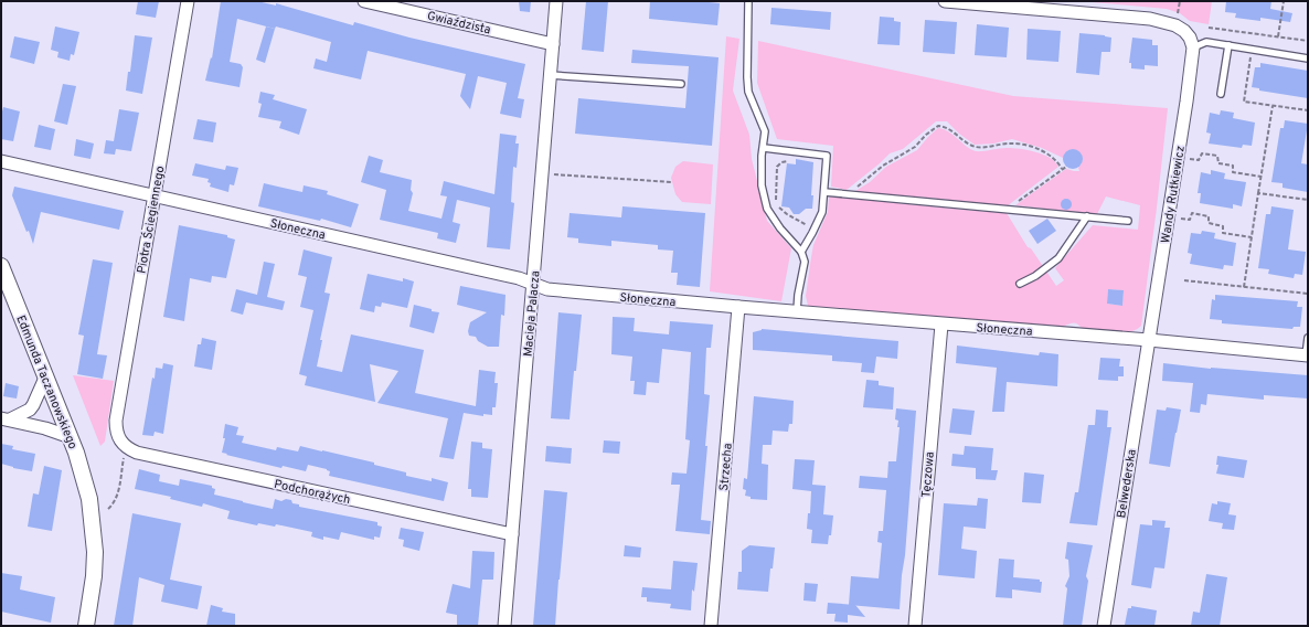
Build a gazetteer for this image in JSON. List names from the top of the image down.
{
  "streets": {
    "street": [
      "Gwiaździsta",
      "Wandy Rutkiewicz",
      "Piotra Ściegiennego",
      "Słoneczna",
      "Macieja Palacza",
      "Edmunda Taczanowskiego",
      "Strzecha",
      "Tęczowa",
      "Belwederska",
      "Podchorążych"
    ]
  },
  "crossings": [
    ["Gwiaździsta", "Macieja Palacza"],
    ["Wandy Rutkiewicz", "Słoneczna"],
    ["Wandy Rutkiewicz", "Belwederska"],
    ["Piotra Ściegiennego", "Słoneczna"],
    ["Piotra Ściegiennego", "Podchorążych"],
    ["Słoneczna", "Macieja Palacza"],
    ["Słoneczna", "Strzecha"],
    ["Słoneczna", "Tęczowa"],
    ["Słoneczna", "Belwederska"],
    ["Macieja Palacza", "Podchorążych"]
  ]
}
